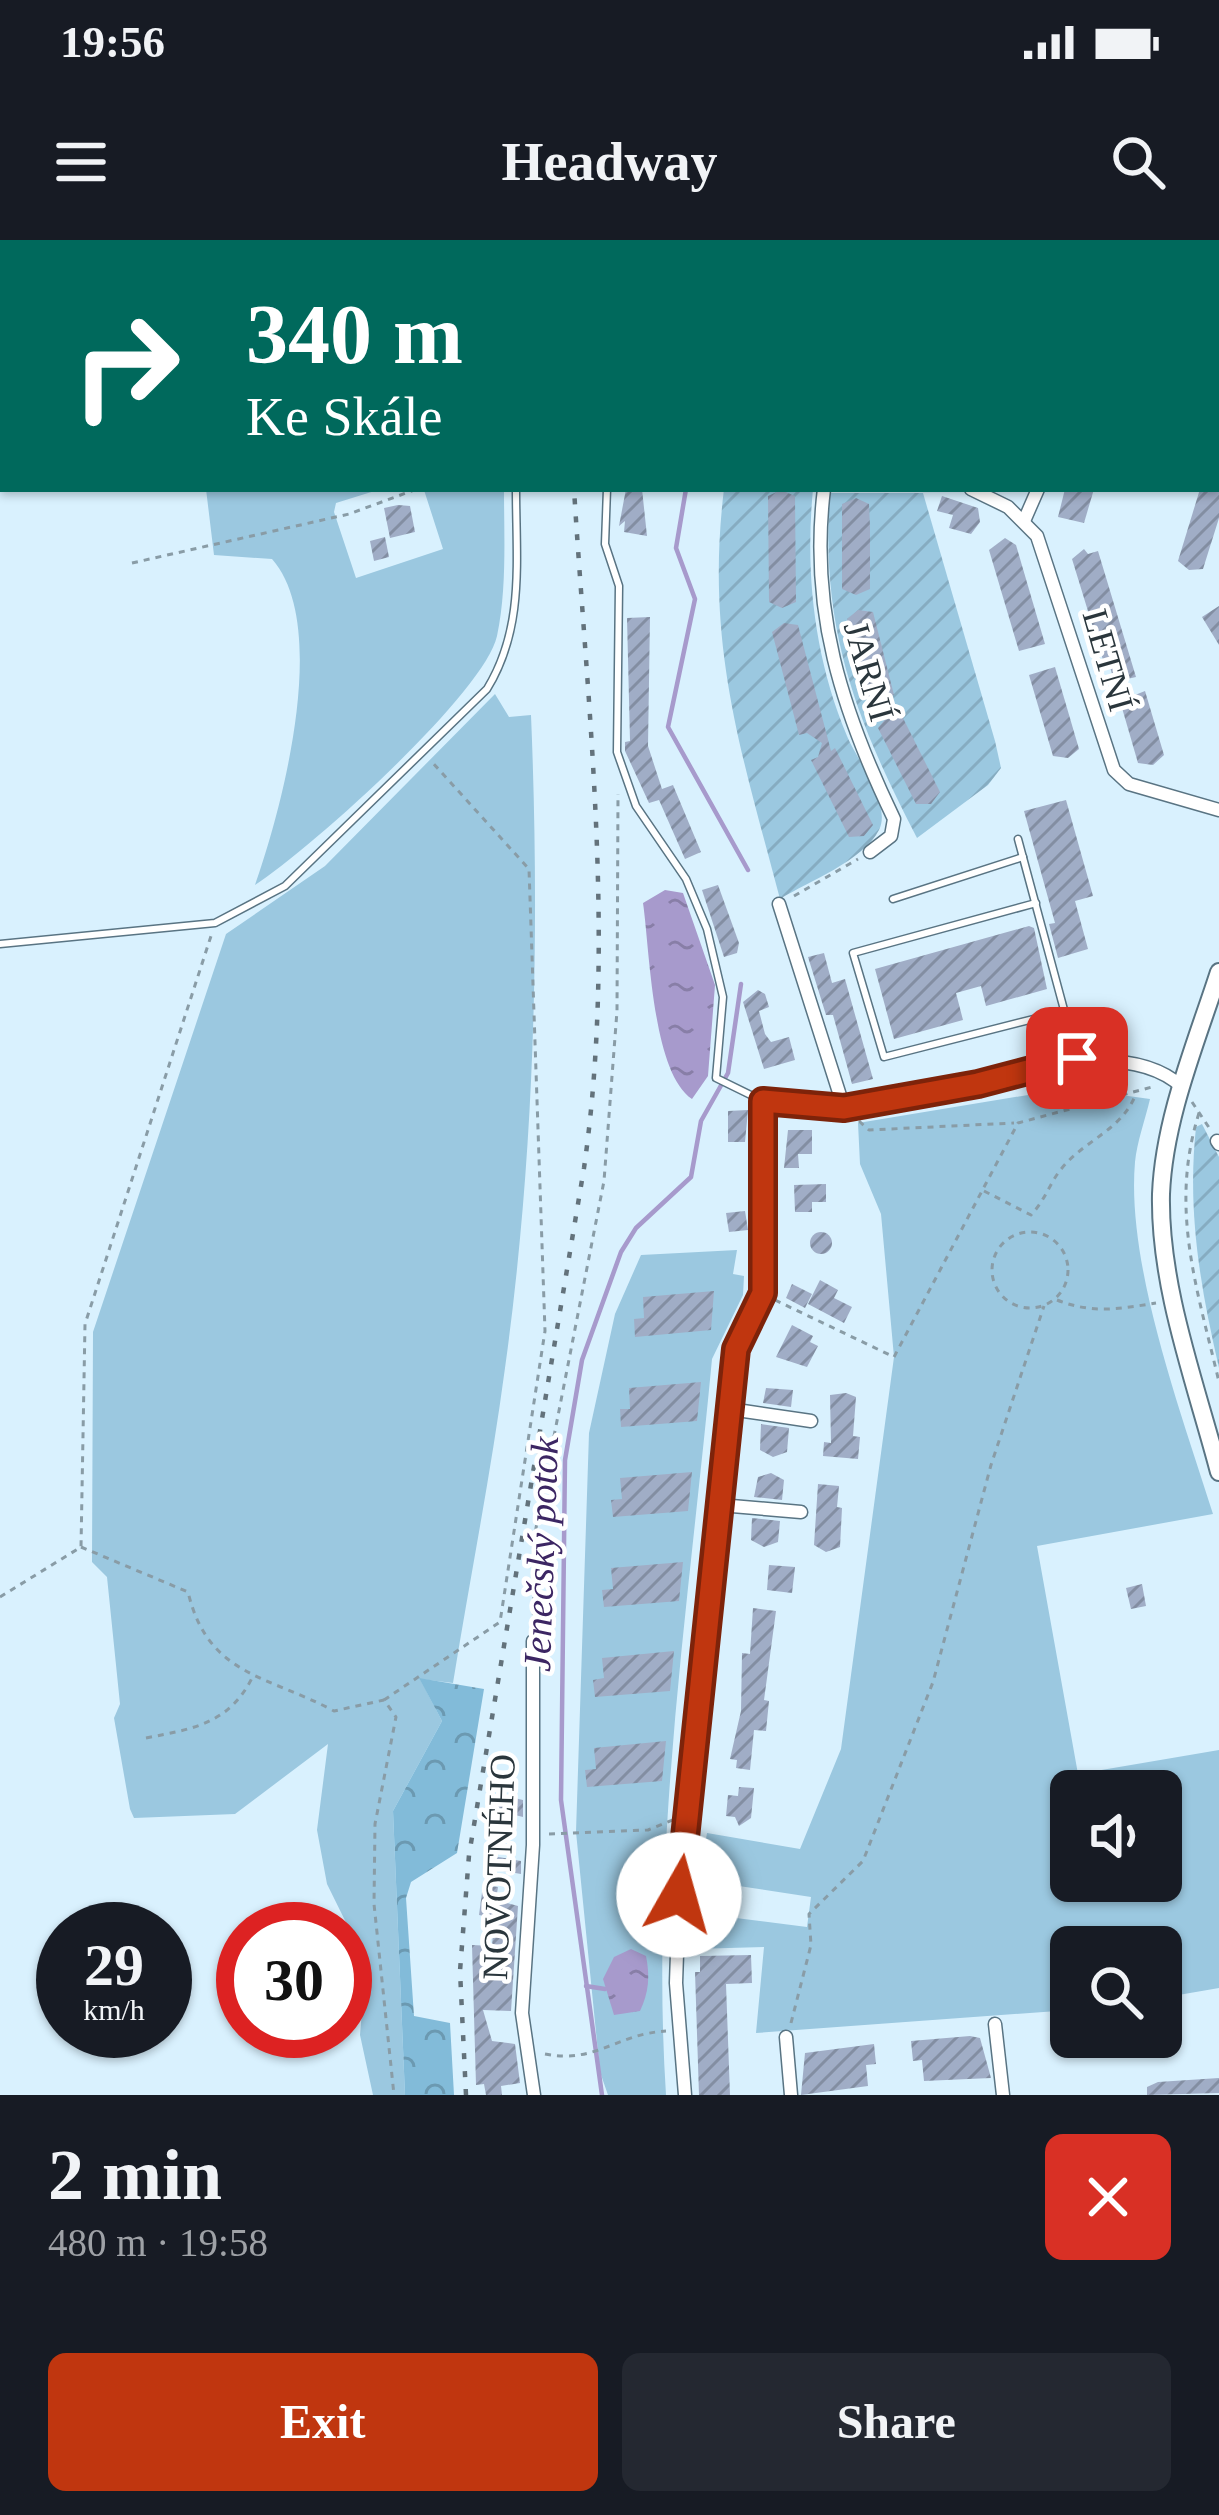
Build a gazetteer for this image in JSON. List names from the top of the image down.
{
  "streets": {
    "street": ["LETNÍ", "JARNÍ", "NOVOTNÉHO"]
  },
  "water": ["Jenečský potok"],
  "page": {
    "status": "19:56",
    "header": "Headway",
    "turn": ["340 m", "Ke Skále"],
    "speed": "29 km/h",
    "limit": "30",
    "heading": ["2 min", "480 m · 19:58"],
    "buttons": ["Exit", "Share"]
  }
}
